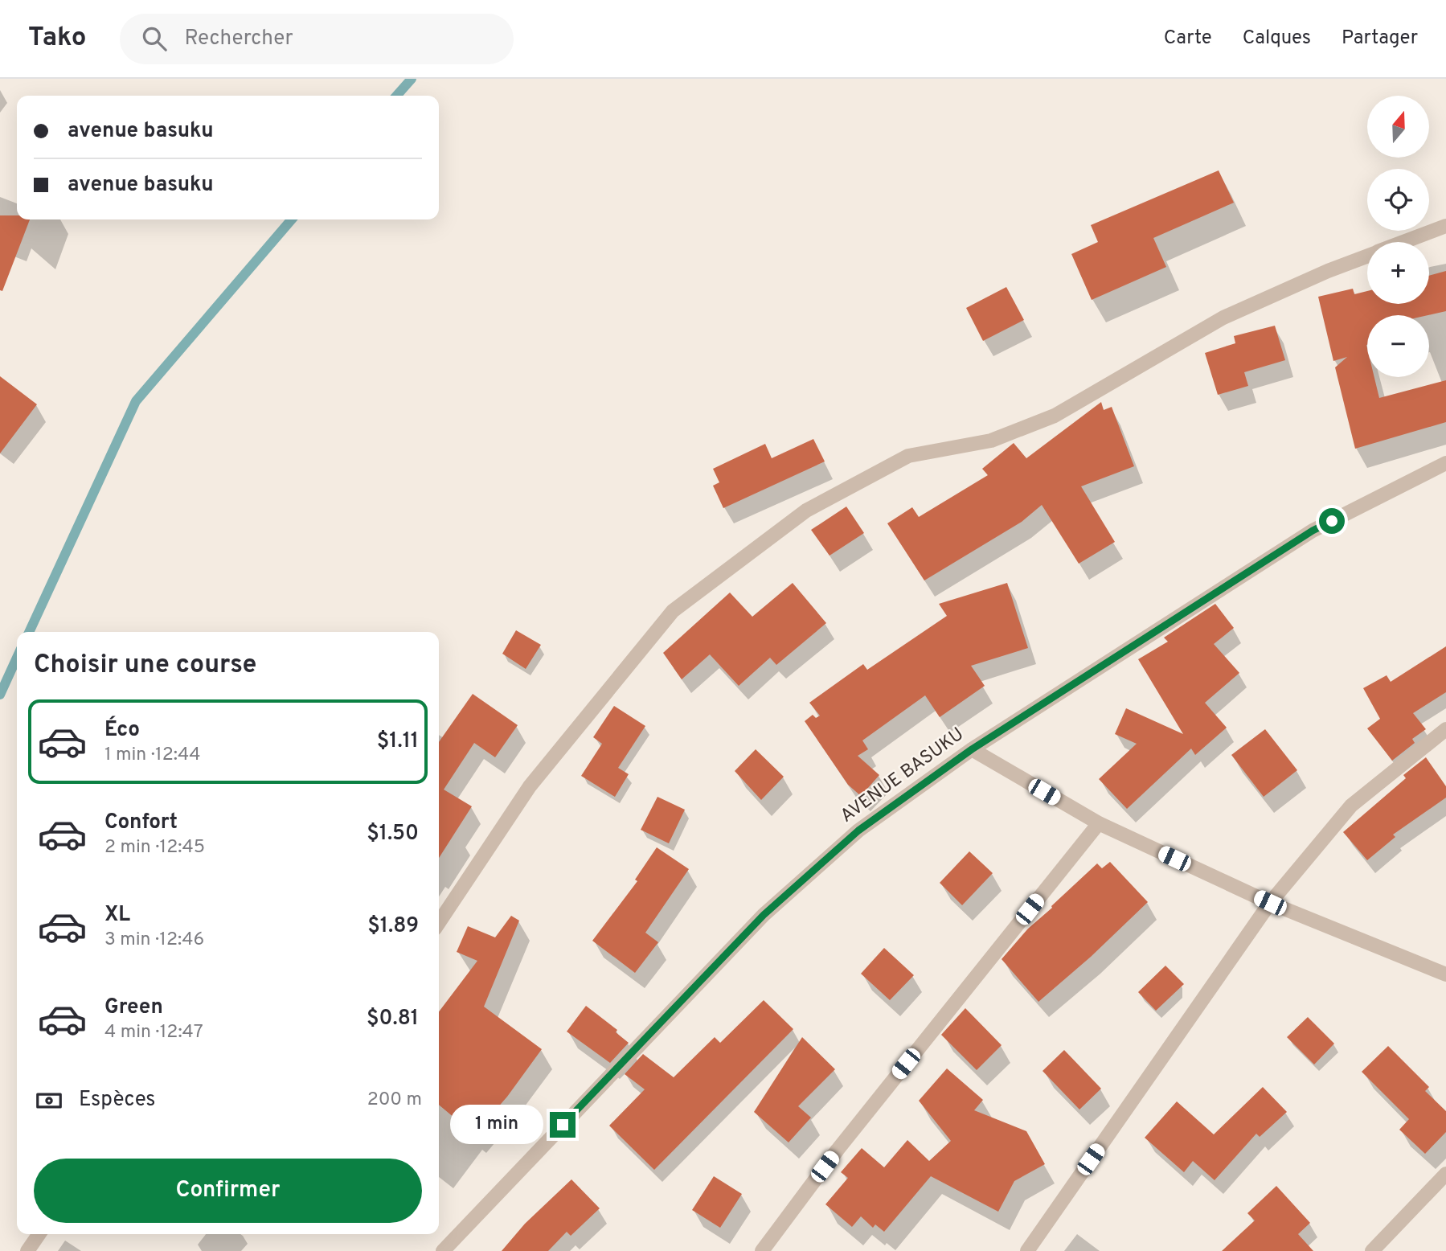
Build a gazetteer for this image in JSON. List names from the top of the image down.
{
  "streets": {
    "street": ["AVENUE BASUKU"]
  },
  "north": "top",
  "page": {
    "header": "Tako",
    "search": "Rechercher",
    "nav": ["Carte", "Calques", "Partager"],
    "map_buttons": ["+", "−"],
    "banner": ["avenue basuku", "avenue basuku"],
    "heading": "Choisir une course",
    "list": [
      {
        "name": "Éco",
        "note": "1 min · 12:44",
        "value": "$1.11"
      },
      {
        "name": "Confort",
        "note": "2 min · 12:45",
        "value": "$1.50"
      },
      {
        "name": "XL",
        "note": "3 min · 12:46",
        "value": "$1.89"
      },
      {
        "name": "Green",
        "note": "4 min · 12:47",
        "value": "$0.81"
      }
    ],
    "pay": ["Espèces", "200 m"],
    "bubble": "1 min",
    "buttons": "Confirmer"
  }
}
